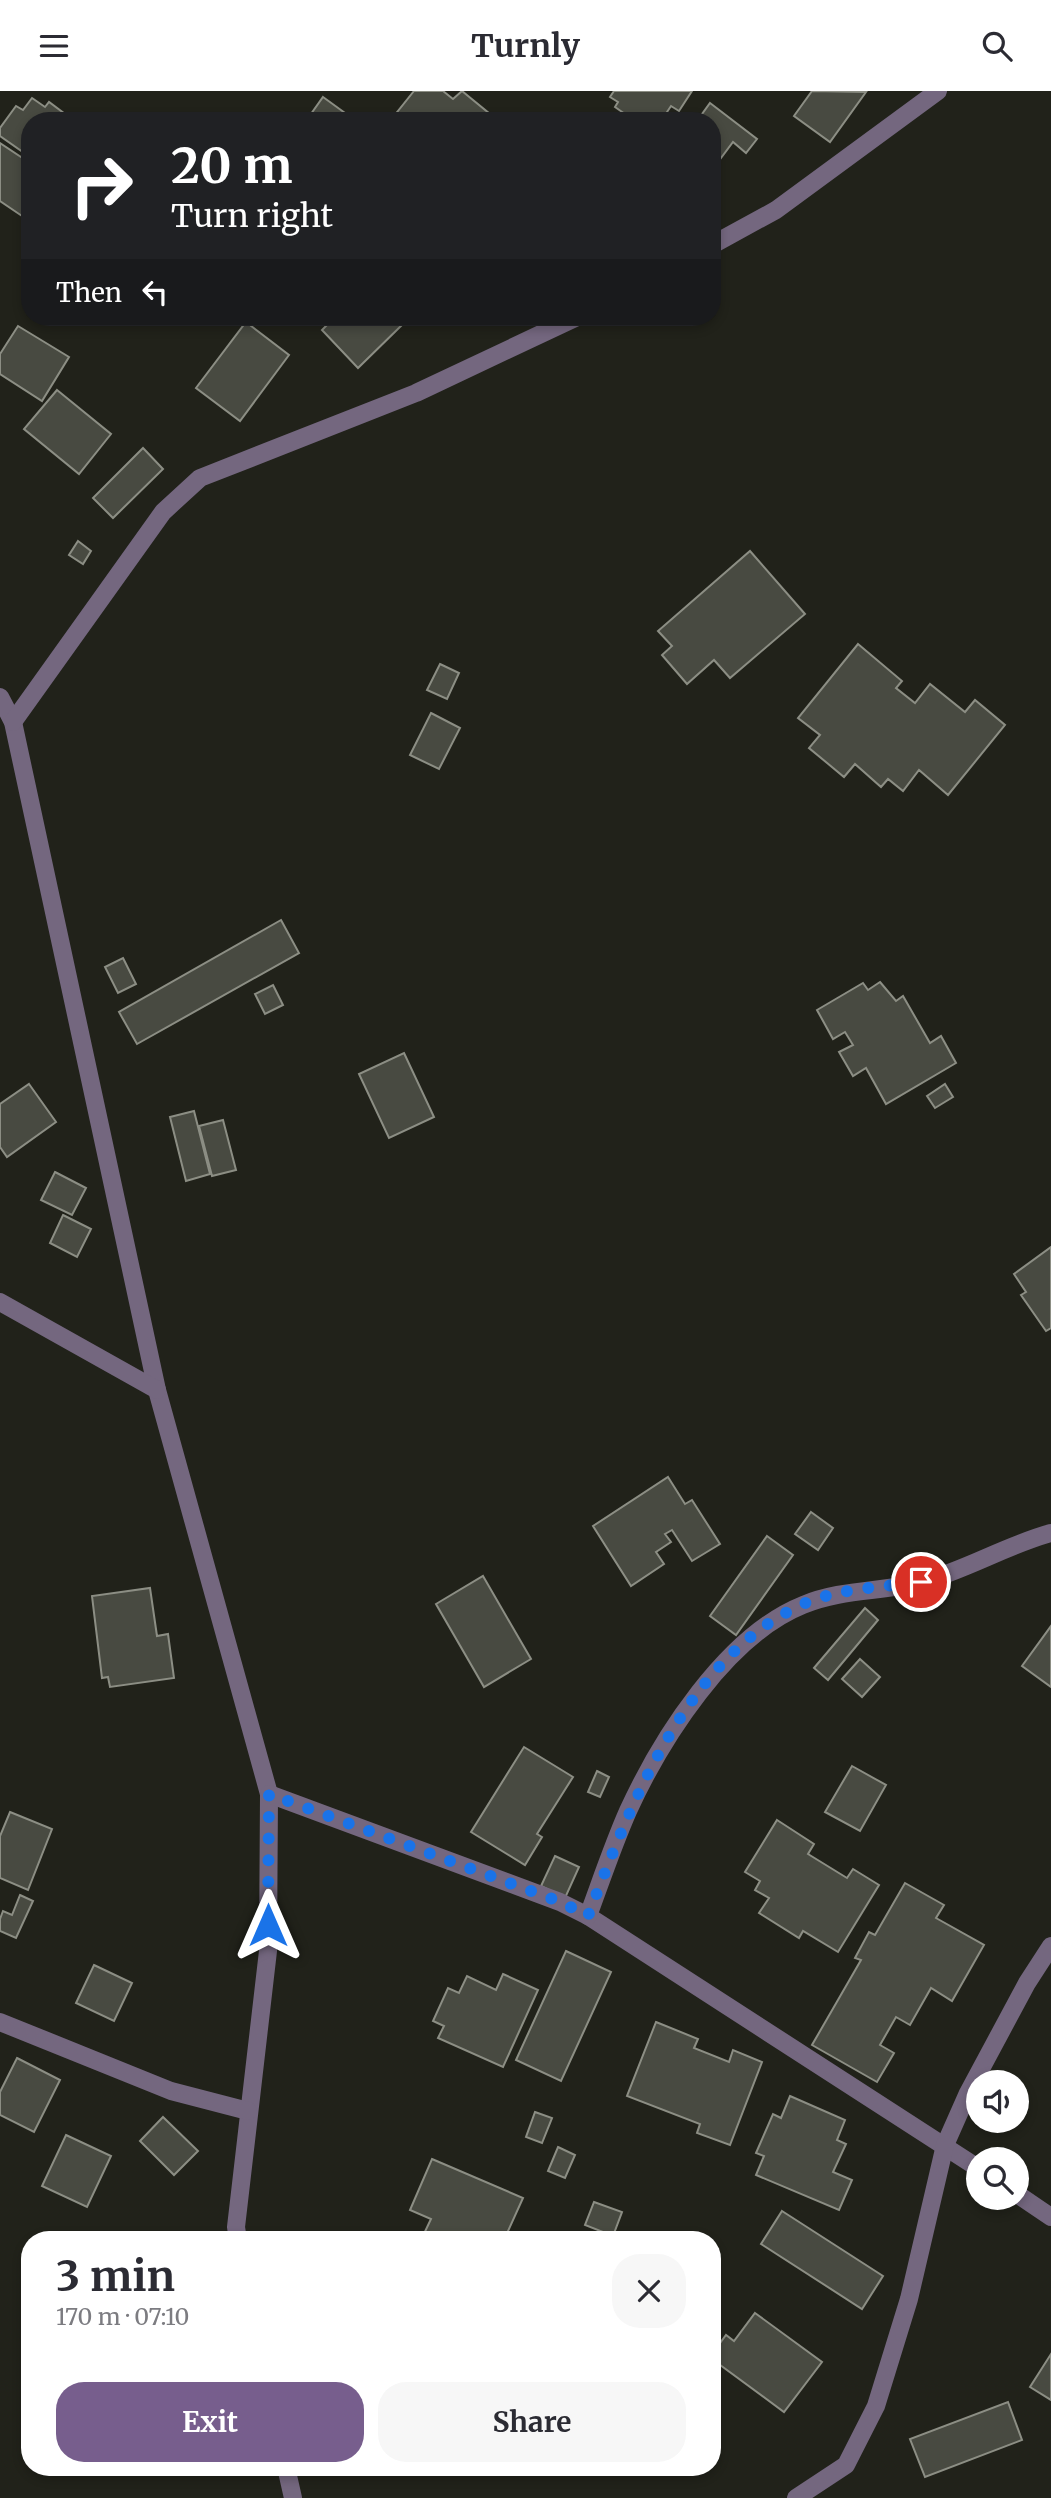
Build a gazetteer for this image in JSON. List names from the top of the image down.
{
  "page": {
    "header": "Turnly",
    "turn": ["20 m", "Turn right"],
    "then": "Then",
    "heading": ["3 min", "170 m · 07:10"],
    "buttons": ["Exit", "Share"]
  }
}
